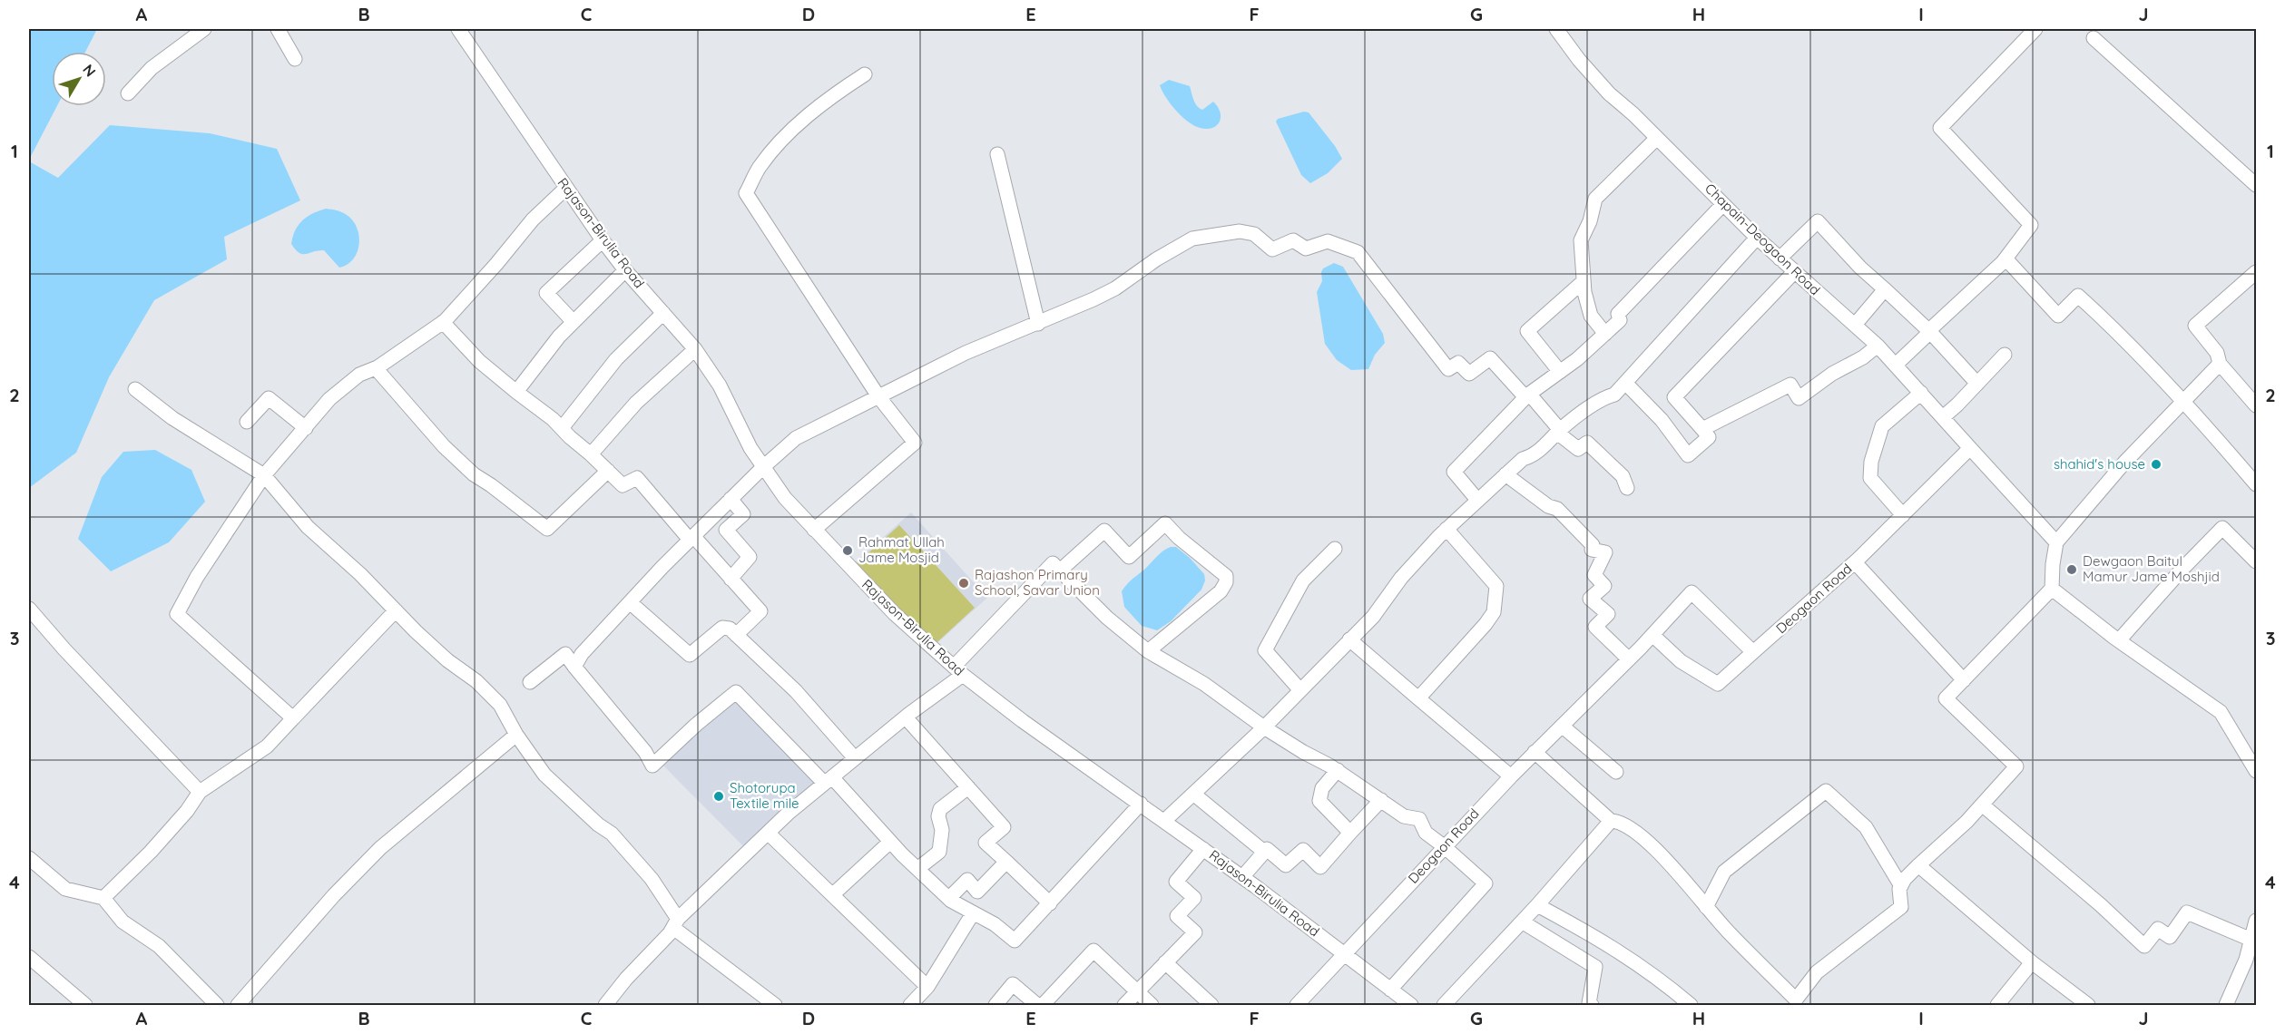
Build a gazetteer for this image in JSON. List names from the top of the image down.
{
  "streets": {
    "street": ["Rajason-Birulia Road", "Chapain-Deogaon Road", "Deogaon Road"]
  },
  "crossings": [
    ["Rajason-Birulia Road", "Deogaon Road"],
    ["Chapain-Deogaon Road", "Deogaon Road"]
  ],
  "places": [
    "shahid's house",
    "Rahmat Ullah Jame Mosjid",
    "Dewgaon Baitul Mamur Jame Moshjid",
    "Rajashon Primary School, Savar Union",
    "Shotorupa Textile mile"
  ],
  "north": "top right",
  "grid": {
    "columns": [
      "A",
      "B",
      "C",
      "D",
      "E",
      "F",
      "G",
      "H",
      "I",
      "J"
    ],
    "rows": [
      "1",
      "2",
      "3",
      "4"
    ]
  }
}
